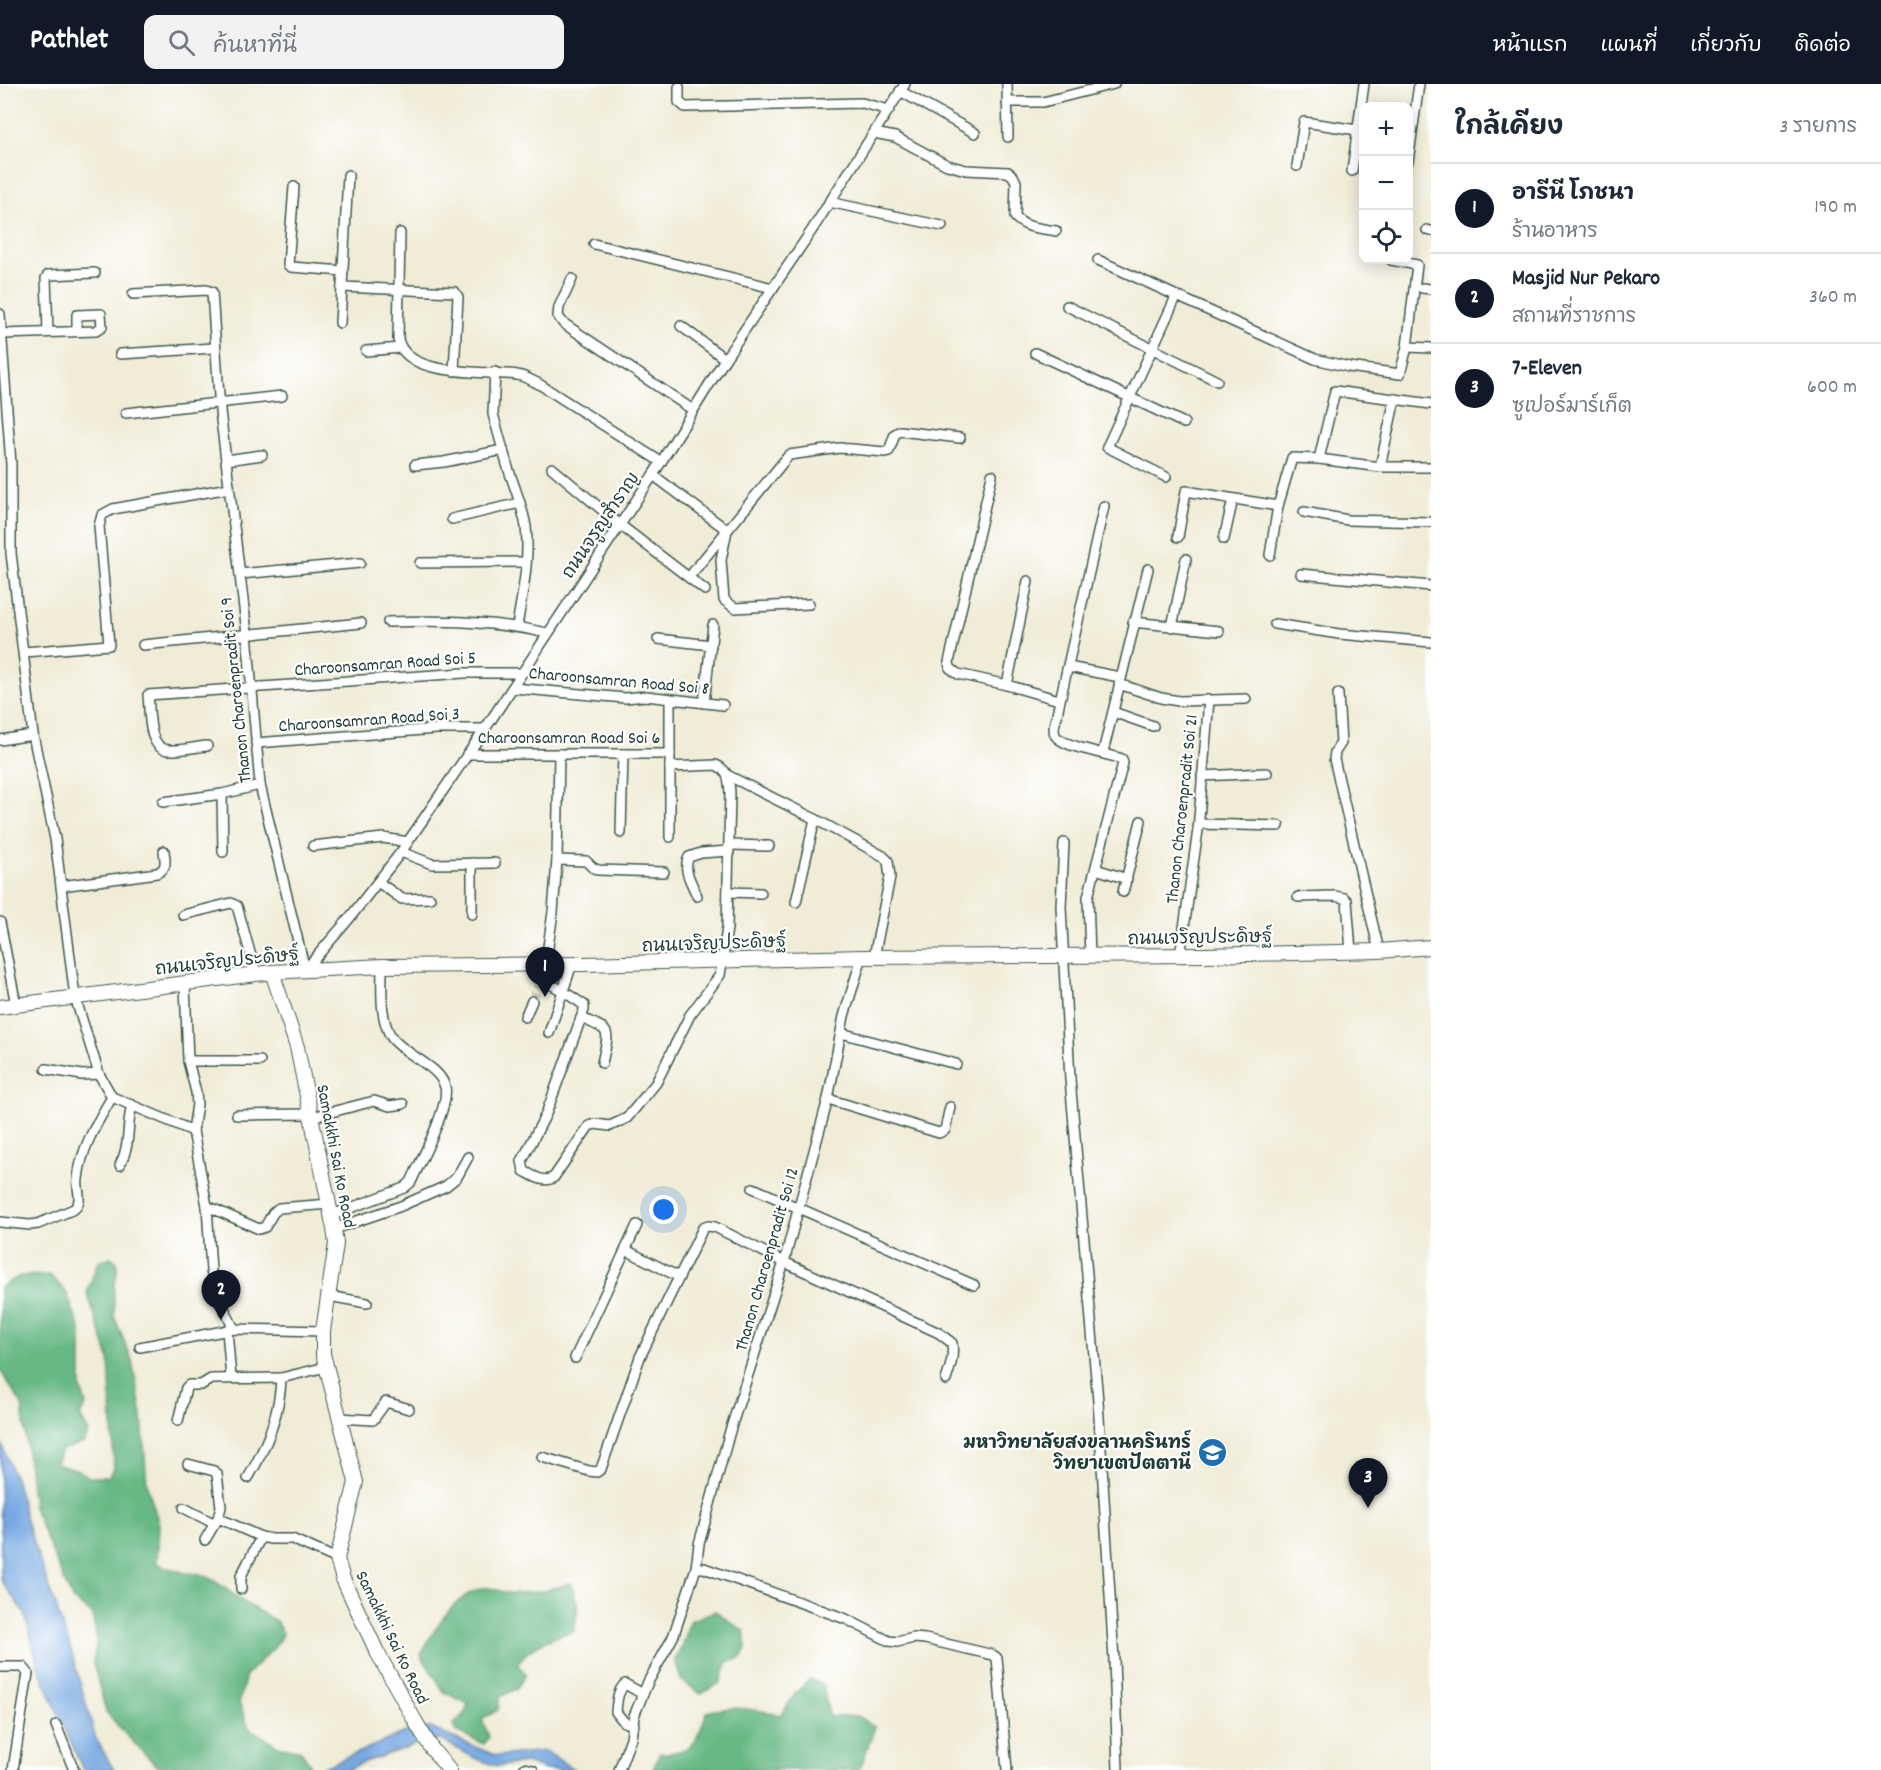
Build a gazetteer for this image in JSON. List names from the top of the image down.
{
  "streets": {
    "main road": ["ถนนเจริญประดิษฐ์", "Samakkhi Sai Ko Road"],
    "street": [
      "ถนนจรูญสำราญ",
      "Charoonsamran Road Soi 5",
      "Charoonsamran Road Soi 8",
      "Thanon Charoenpradit Soi 9",
      "Charoonsamran Road Soi 3",
      "Charoonsamran Road Soi 6",
      "Thanon Charoenpradit Soi 21",
      "Thanon Charoenpradit Soi 12"
    ]
  },
  "crossings": [
    ["ถนนจรูญสำราญ", "Charoonsamran Road Soi 5"],
    ["ถนนจรูญสำราญ", "Charoonsamran Road Soi 8"],
    ["ถนนจรูญสำราญ", "Thanon Charoenpradit Soi 9"],
    ["ถนนจรูญสำราญ", "Charoonsamran Road Soi 3"],
    ["ถนนจรูญสำราญ", "Charoonsamran Road Soi 6"],
    ["ถนนจรูญสำราญ", "ถนนเจริญประดิษฐ์"],
    ["Charoonsamran Road Soi 5", "Thanon Charoenpradit Soi 9"],
    ["Thanon Charoenpradit Soi 9", "Charoonsamran Road Soi 3"],
    ["Thanon Charoenpradit Soi 9", "ถนนเจริญประดิษฐ์"],
    ["Thanon Charoenpradit Soi 21", "ถนนเจริญประดิษฐ์"],
    ["ถนนเจริญประดิษฐ์", "Samakkhi Sai Ko Road"],
    ["ถนนเจริญประดิษฐ์", "Thanon Charoenpradit Soi 12"]
  ],
  "places": {
    "school or university": ["มหาวิทยาลัยสงขลานครินทร์ วิทยาเขตปัตตานี"]
  },
  "page": {
    "header": "Pathlet",
    "search": "ค้นหาที่นี่",
    "nav": [
      "หน้าแรก",
      "แผนที่",
      "เกี่ยวกับ",
      "ติดต่อ"
    ],
    "heading": ["ใกล้เคียง", "3 รายการ"],
    "map_buttons": ["+", "−"],
    "list": [
      {
        "mark": "1",
        "name": "อารีนี โภชนา",
        "note": "ร้านอาหาร",
        "value": "190 m"
      },
      {
        "mark": "2",
        "name": "Masjid Nur Pekaro",
        "note": "สถานที่ราชการ",
        "value": "360 m"
      },
      {
        "mark": "3",
        "name": "7-Eleven",
        "note": "ซูเปอร์มาร์เก็ต",
        "value": "600 m"
      }
    ],
    "pins": ["1", "2", "3"]
  }
}
